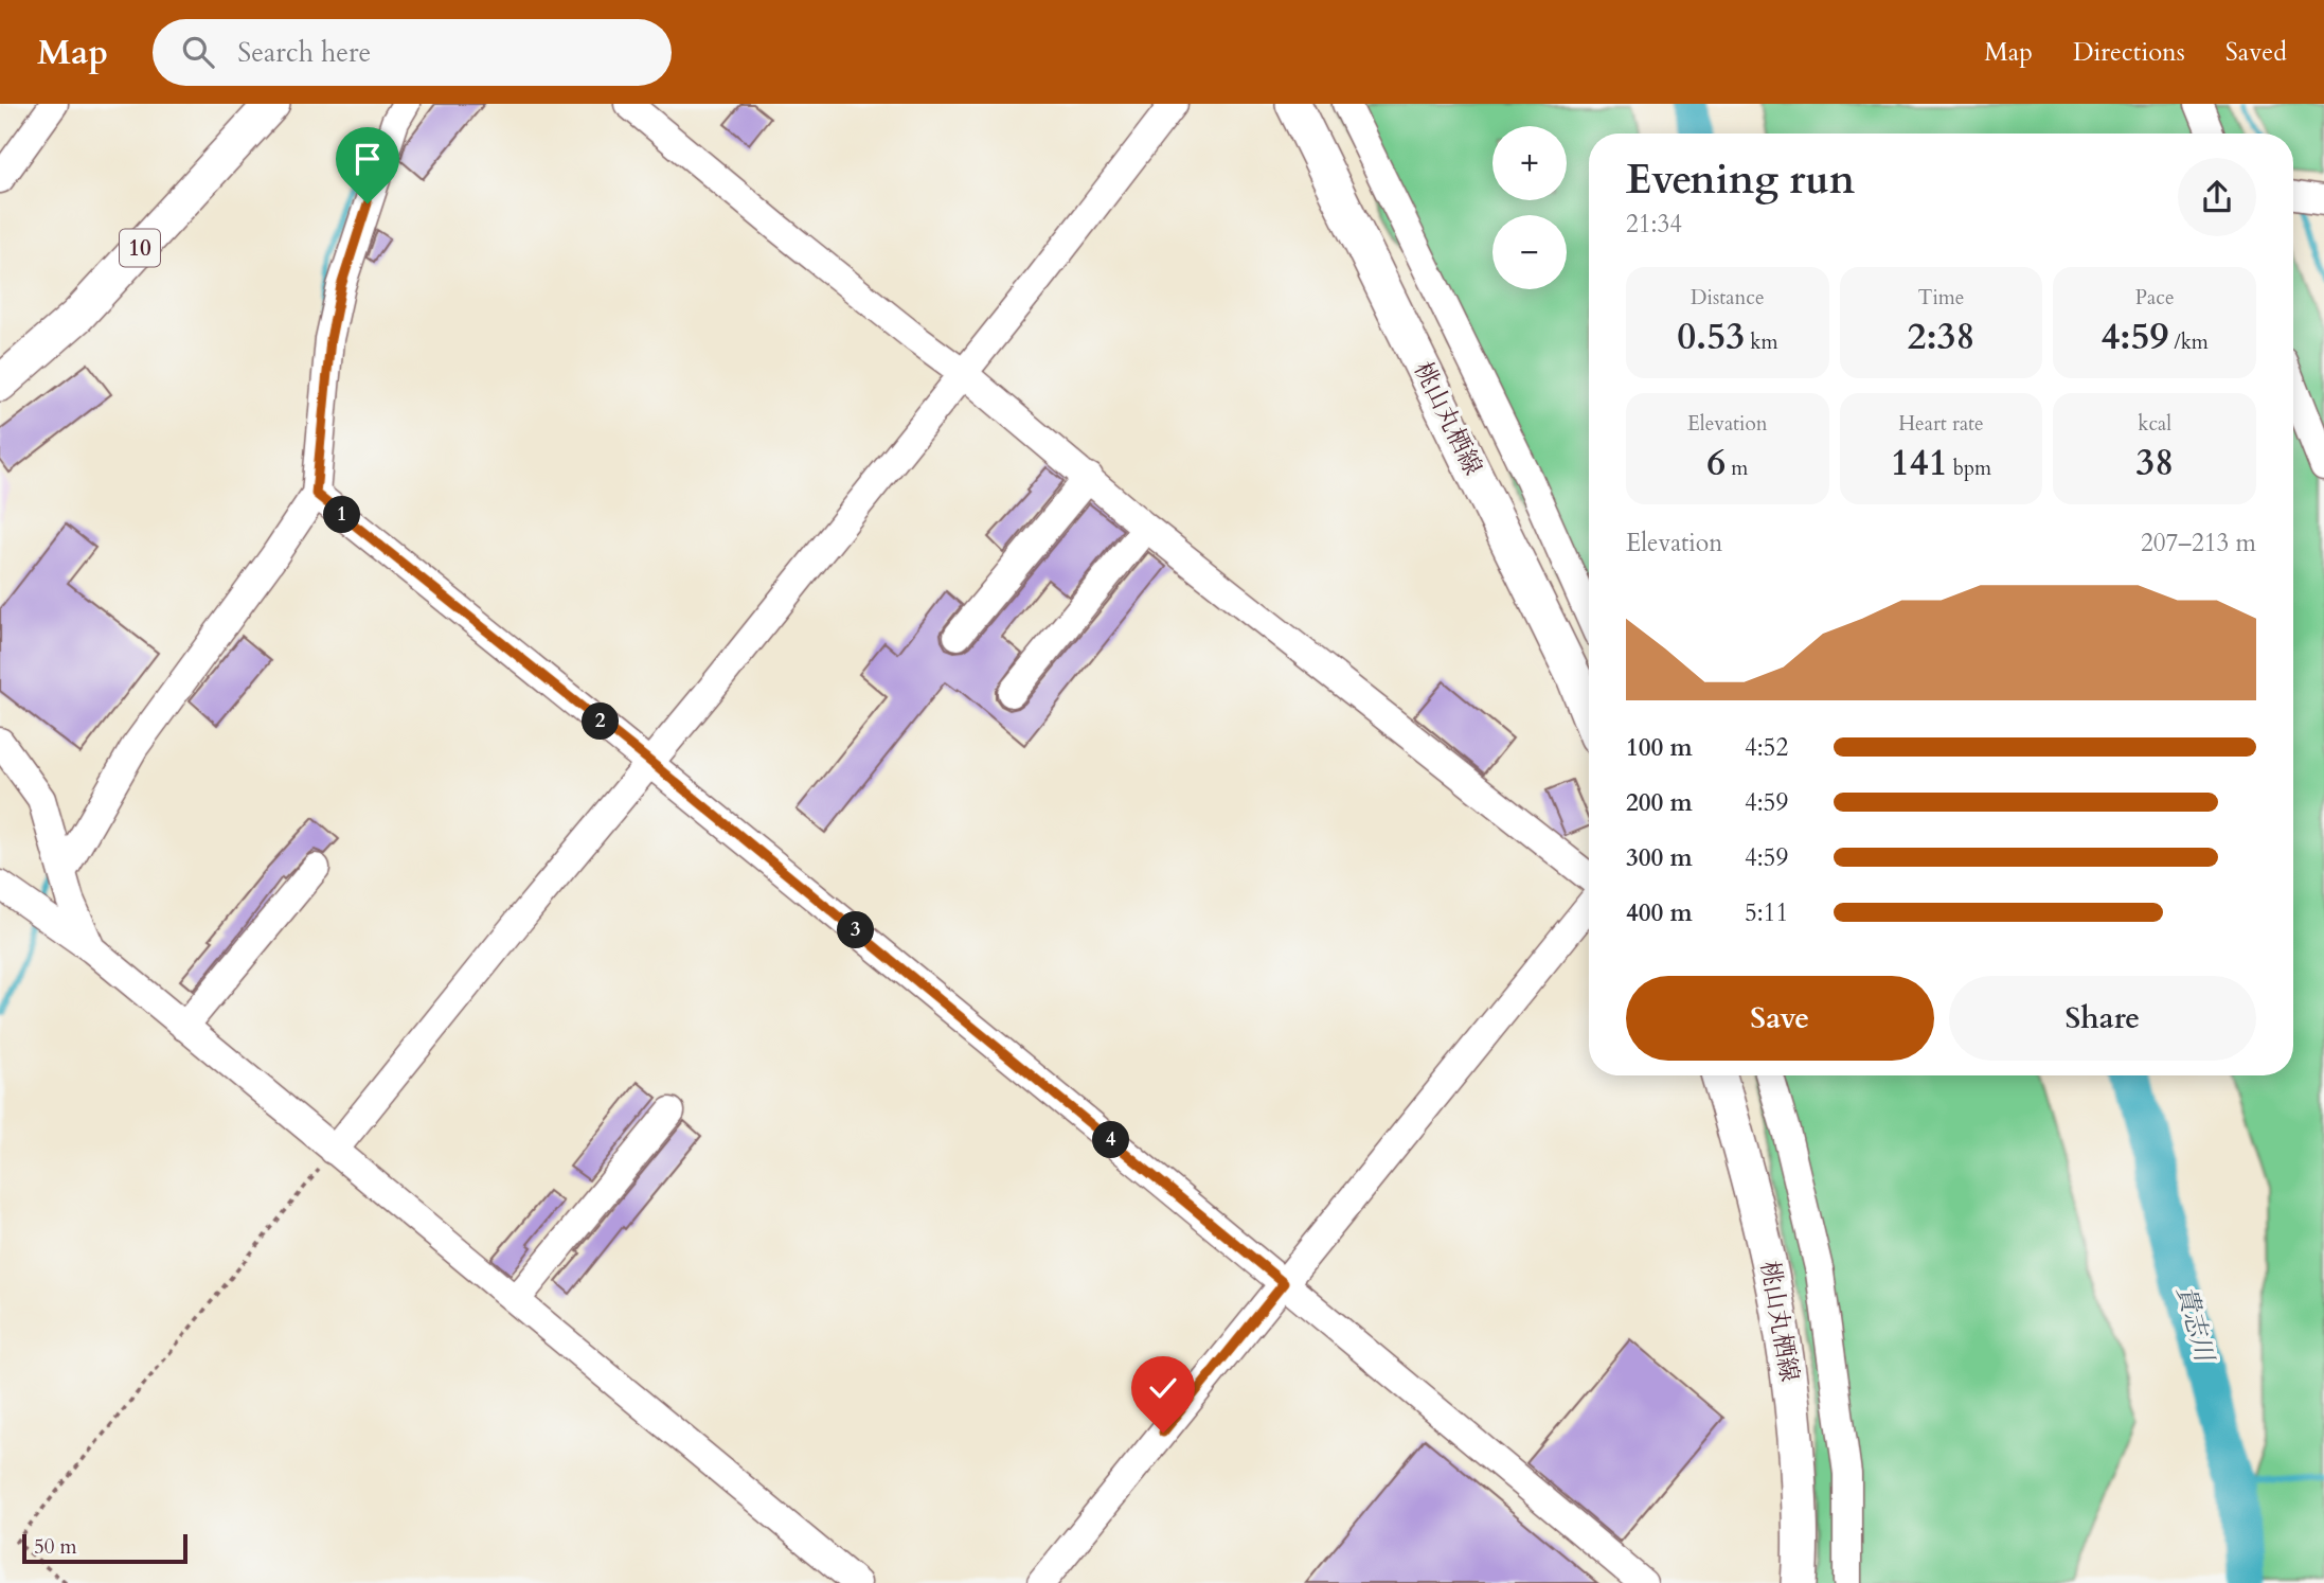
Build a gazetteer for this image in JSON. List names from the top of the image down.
{
  "streets": {
    "main road": ["10", "桃山丸栖線"]
  },
  "water": ["貴志川"],
  "scale_bar": "50 m",
  "page": {
    "header": "Map",
    "search": "Search here",
    "nav": ["Map", "Directions", "Saved"],
    "map_buttons": ["+", "−"],
    "heading": ["Evening run", "21:34"],
    "stats": [
      ["Distance", "0.53 km"],
      ["Time", "2:38"],
      ["Pace", "4:59 /km"],
      ["Elevation", "6 m"],
      ["Heart rate", "141 bpm"],
      ["kcal", "38"]
    ],
    "pins": [
      "1",
      "2",
      "3",
      "4"
    ],
    "chart": ["Elevation", "207–213 m"],
    "list": [
      {
        "name": "100 m",
        "note": "4:52"
      },
      {
        "name": "200 m",
        "note": "4:59"
      },
      {
        "name": "300 m",
        "note": "4:59"
      },
      {
        "name": "400 m",
        "note": "5:11"
      }
    ],
    "buttons": ["Save", "Share"],
    "scale": "50 m"
  }
}
